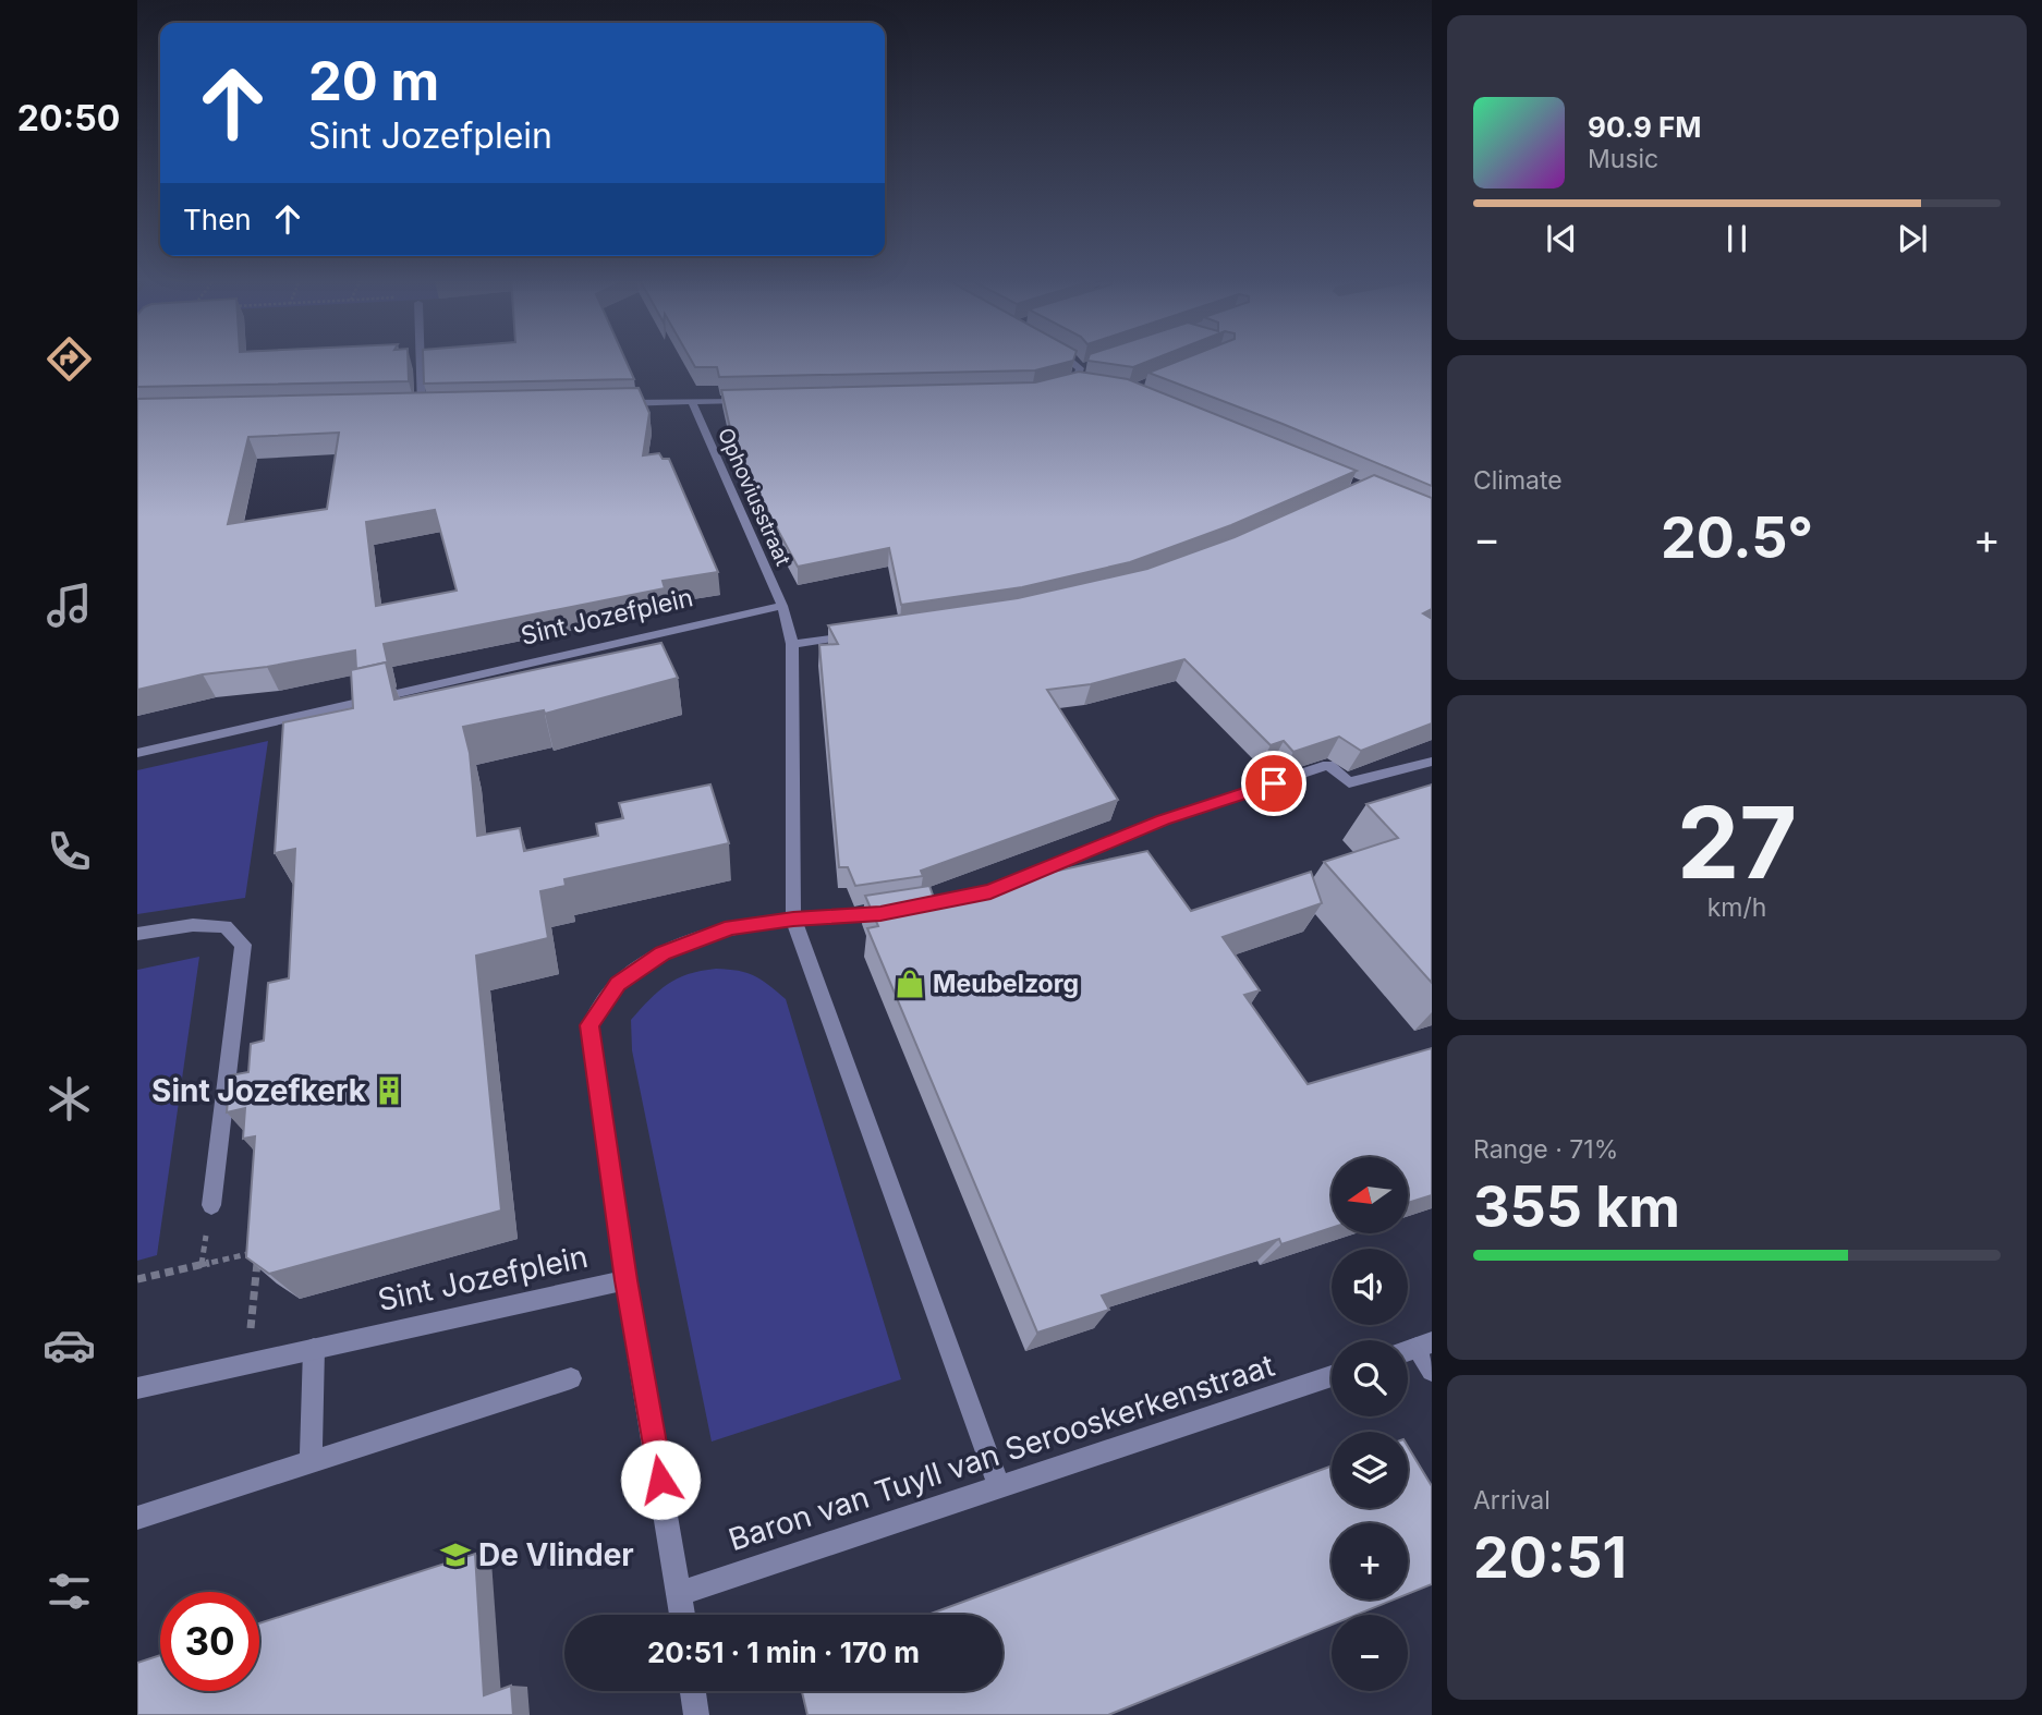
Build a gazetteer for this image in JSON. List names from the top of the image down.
{
  "streets": {
    "street": ["Ophoviusstraat", "Sint Jozefplein", "Baron van Tuyll van Serooskerkenstraat"]
  },
  "crossings": [
    ["Ophoviusstraat", "Sint Jozefplein"]
  ],
  "places": {
    "shop": ["Meubelzorg"],
    "building": ["Sint Jozefkerk"],
    "school or university": ["De Vlinder"]
  },
  "north": "left",
  "page": {
    "tabs": "20:50",
    "turn": ["20 m", "Sint Jozefplein"],
    "song": ["90.9 FM", "Music"],
    "then": "Then",
    "tile": [
      "Climate",
      ["27", "km/h"],
      ["Range · 71%", "355 km"],
      ["Arrival", "20:51"]
    ],
    "heat": ["−", "20.5°", "+"],
    "map_buttons": ["+", "−"],
    "limit": "30",
    "trip": "20:51 · 1 min · 170 m"
  }
}
